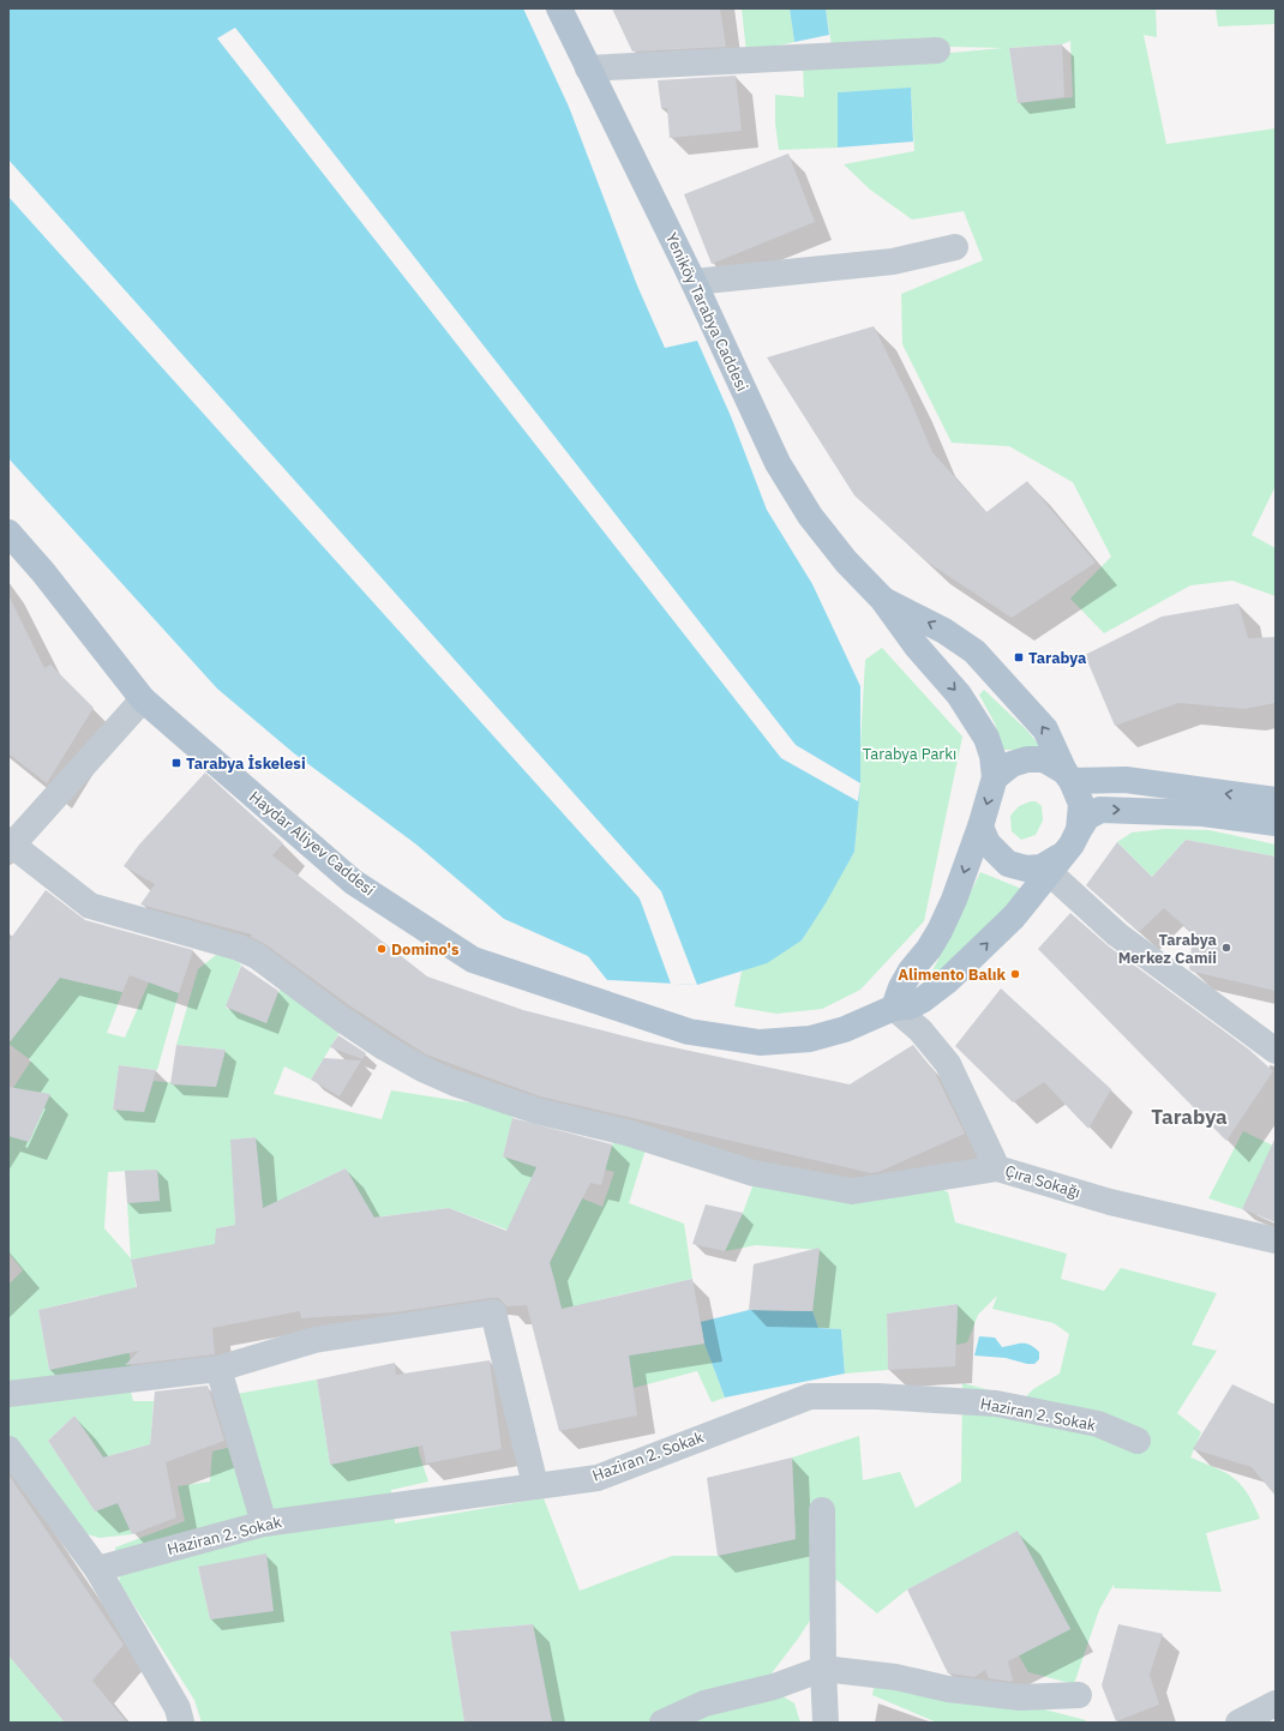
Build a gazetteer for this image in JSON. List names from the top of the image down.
{
  "streets": {
    "main road": ["Yeniköy Tarabya Caddesi", "Haydar Aliyev Caddesi"],
    "street": ["Çıra Sokağı", "Haziran 2. Sokak"]
  },
  "crossings": [
    ["Haydar Aliyev Caddesi", "Çıra Sokağı"]
  ],
  "districts": ["Tarabya"],
  "parks": ["Tarabya Parkı"],
  "places": {
    "transit": ["Tarabya", "Tarabya İskelesi"],
    "other": ["Tarabya Merkez Camii", "Domino's", "Alimento Balık"]
  }
}
